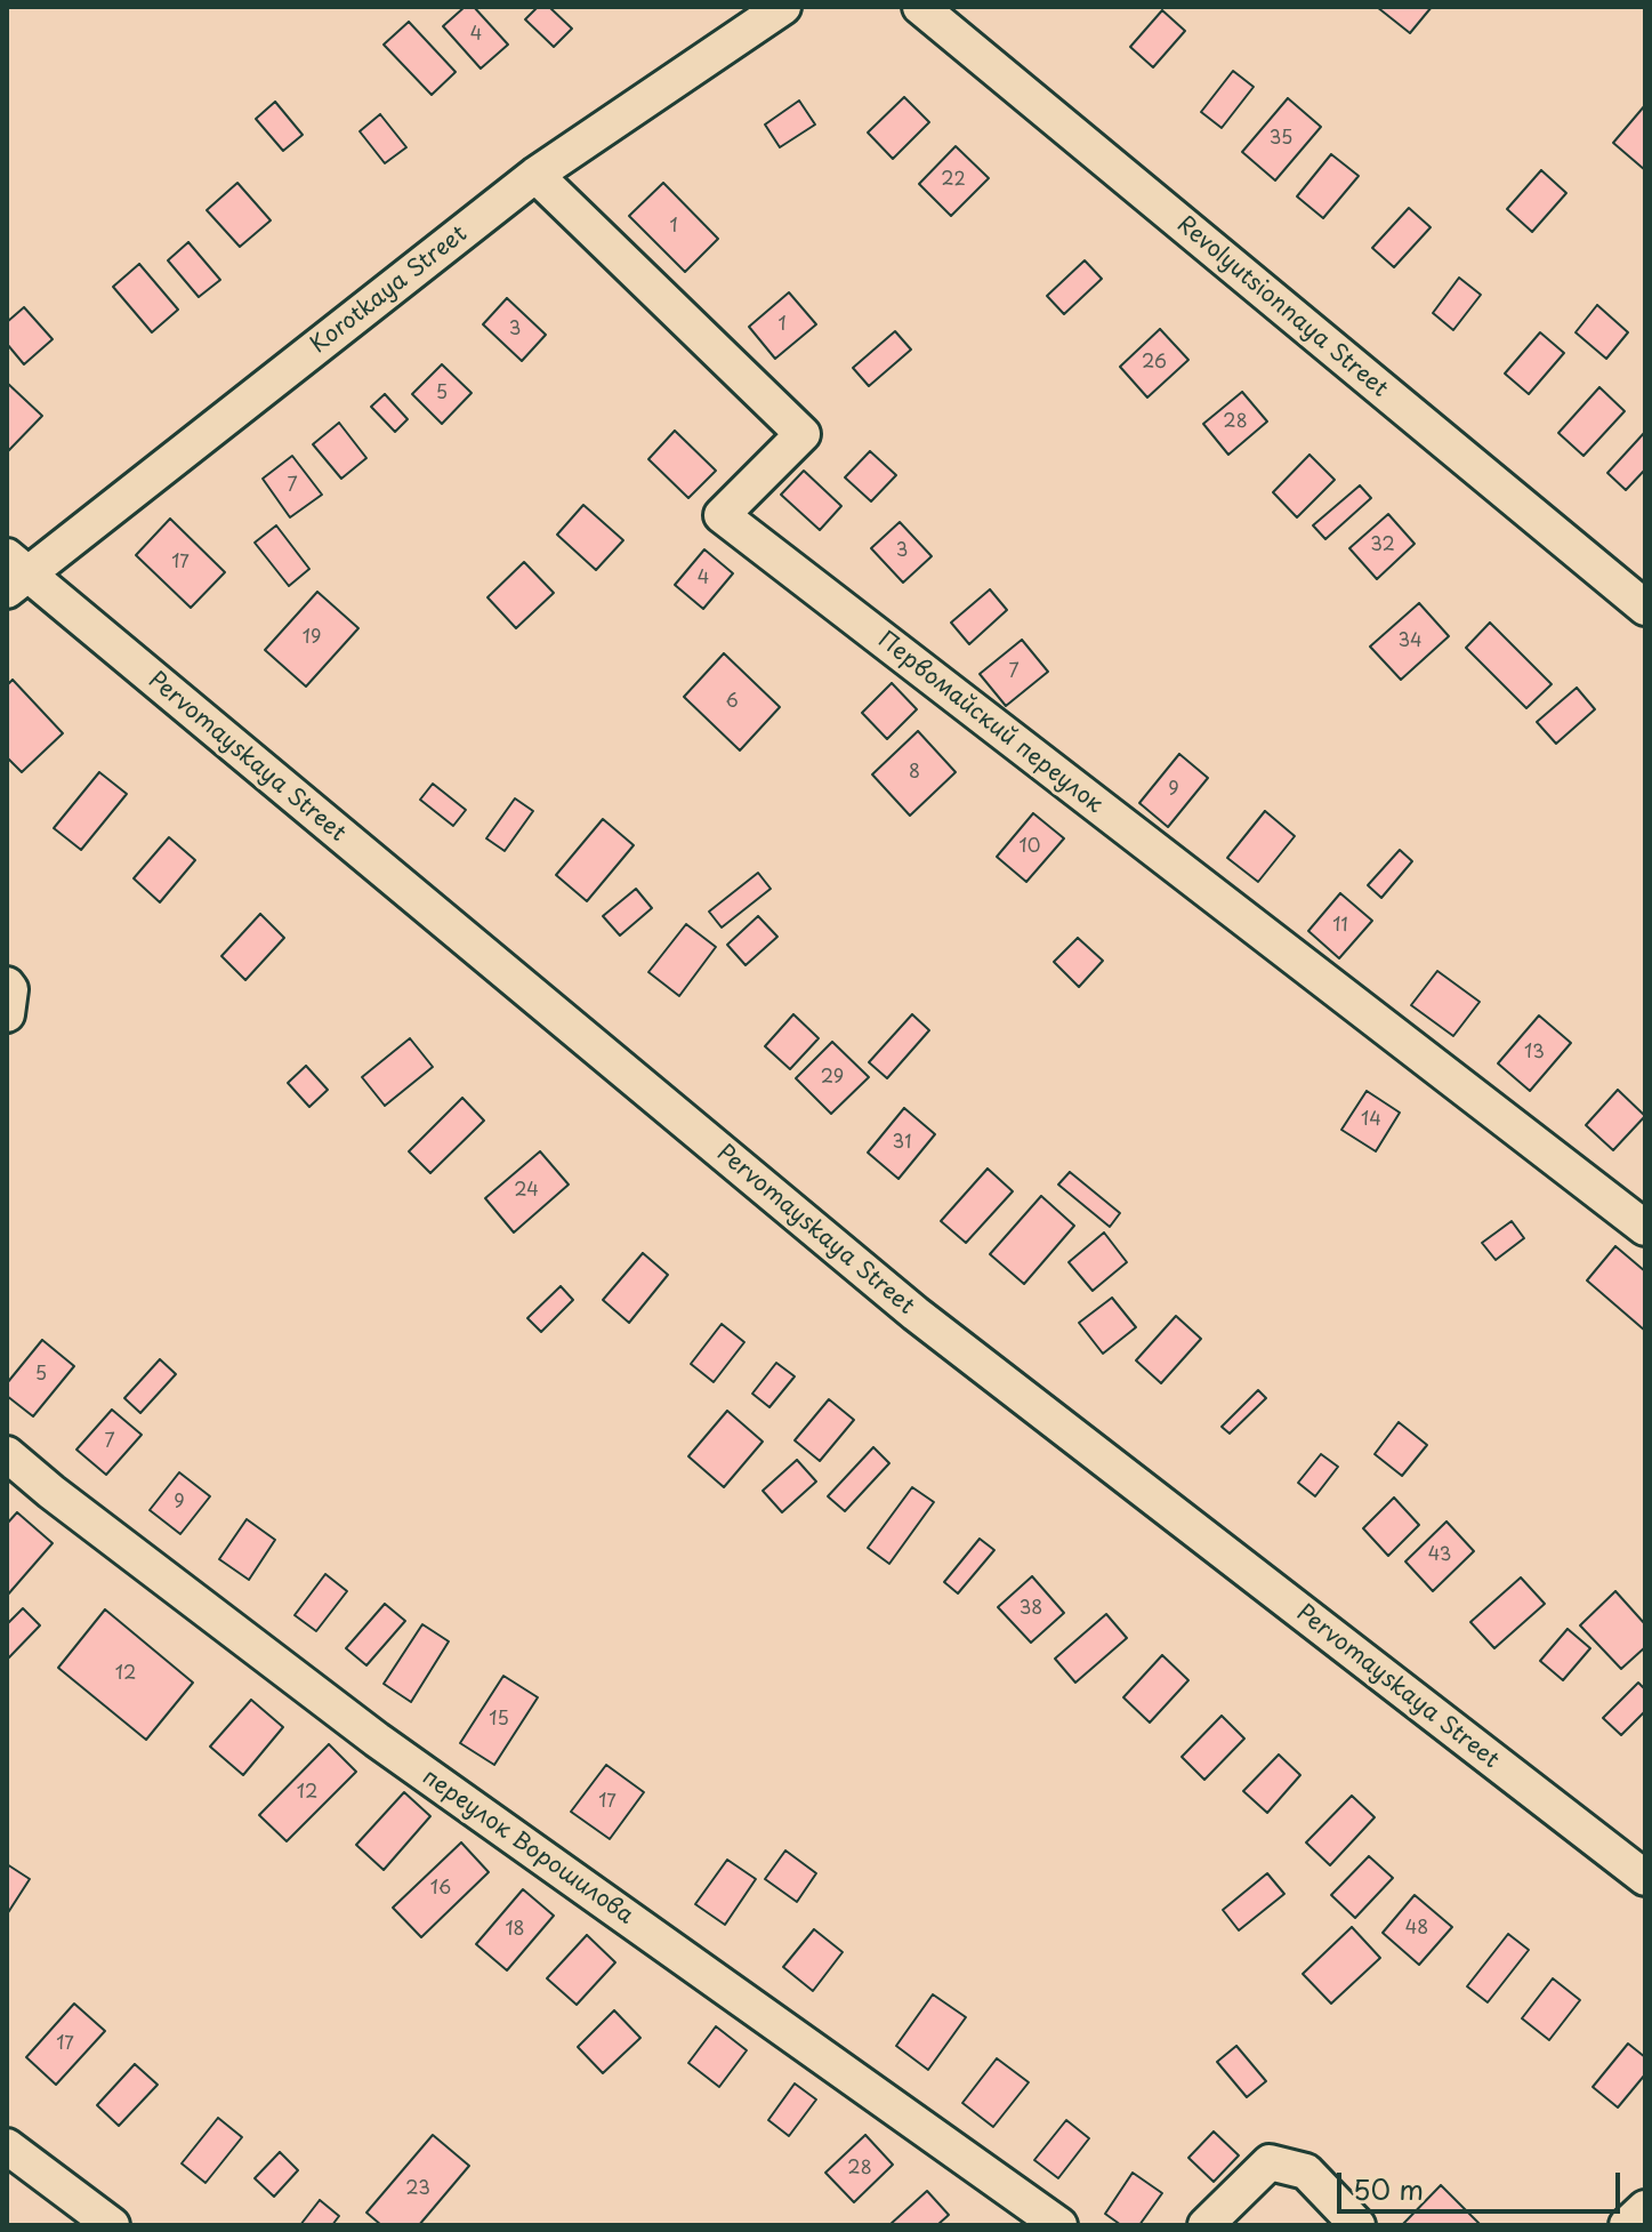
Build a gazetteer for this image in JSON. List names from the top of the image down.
{
  "streets": {
    "street": [
      "Korotkaya Street",
      "Revolyutsionnaya Street",
      "Первомайский переулок",
      "Pervomayskaya Street",
      "переулок Ворошилова"
    ]
  },
  "crossings": [
    ["Korotkaya Street", "Первомайский переулок"],
    ["Korotkaya Street", "Pervomayskaya Street"]
  ],
  "house_numbers": [
    "4",
    "35",
    "22",
    "1",
    "1",
    "3",
    "26",
    "5",
    "28",
    "7",
    "32",
    "3",
    "17",
    "4",
    "19",
    "34",
    "7",
    "6",
    "8",
    "9",
    "10",
    "11",
    "13",
    "29",
    "14",
    "31",
    "24",
    "5",
    "7",
    "9",
    "43",
    "38",
    "12",
    "15",
    "12",
    "17",
    "16",
    "48",
    "18",
    "17",
    "28",
    "23"
  ],
  "scale_bar": "50 m"
}
